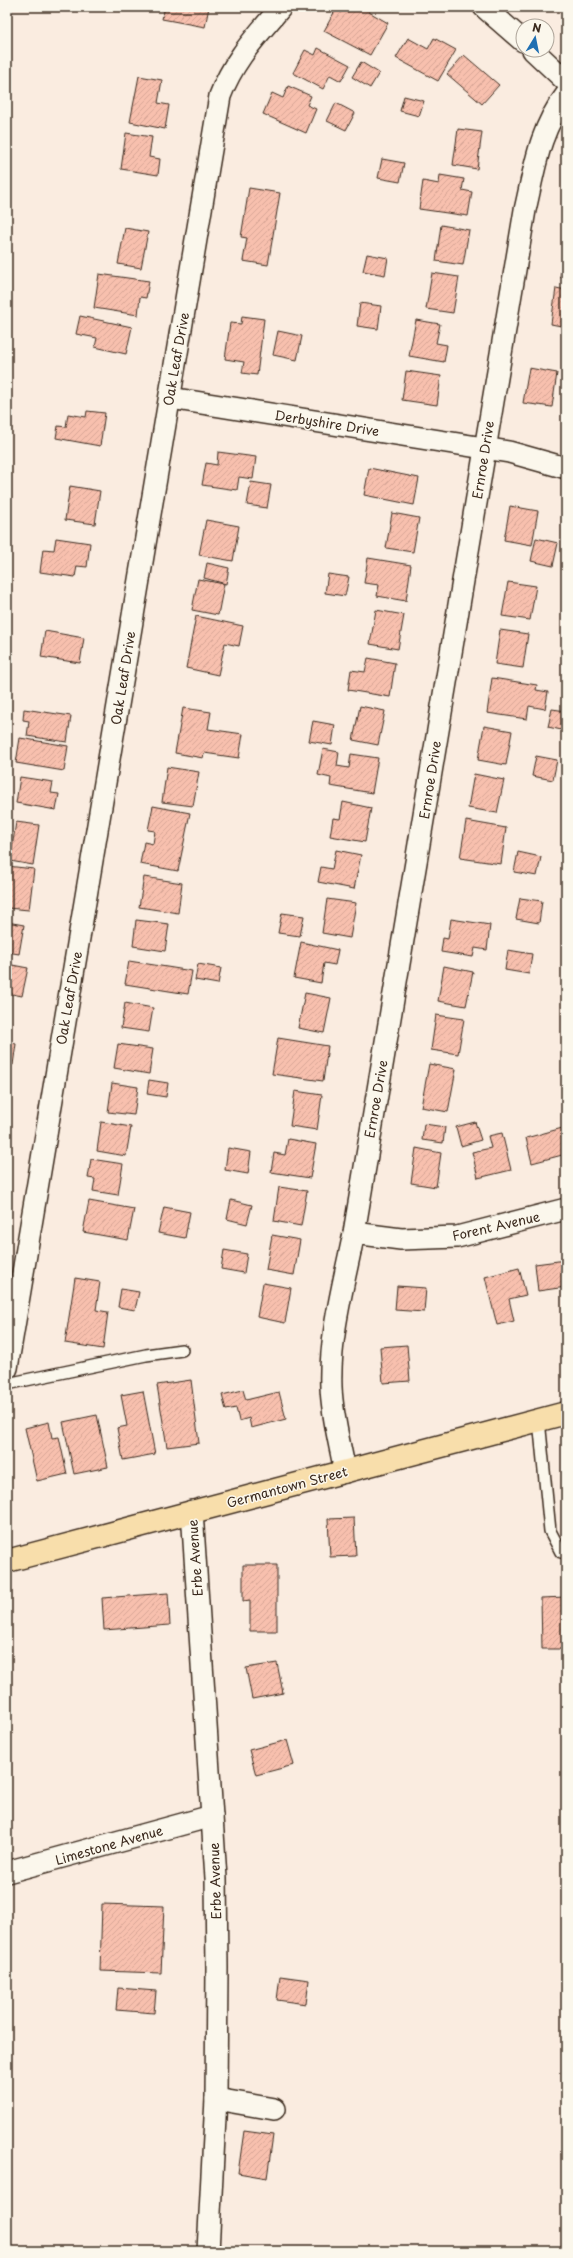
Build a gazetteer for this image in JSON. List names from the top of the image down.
{
  "streets": {
    "main road": ["Germantown Street"],
    "street": [
      "Oak Leaf Drive",
      "Derbyshire Drive",
      "Ernroe Drive",
      "Forent Avenue",
      "Erbe Avenue",
      "Limestone Avenue"
    ]
  },
  "crossings": [
    ["Oak Leaf Drive", "Derbyshire Drive"],
    ["Derbyshire Drive", "Ernroe Drive"],
    ["Ernroe Drive", "Forent Avenue"],
    ["Ernroe Drive", "Germantown Street"],
    ["Germantown Street", "Erbe Avenue"],
    ["Erbe Avenue", "Limestone Avenue"]
  ],
  "north": "top"
}
